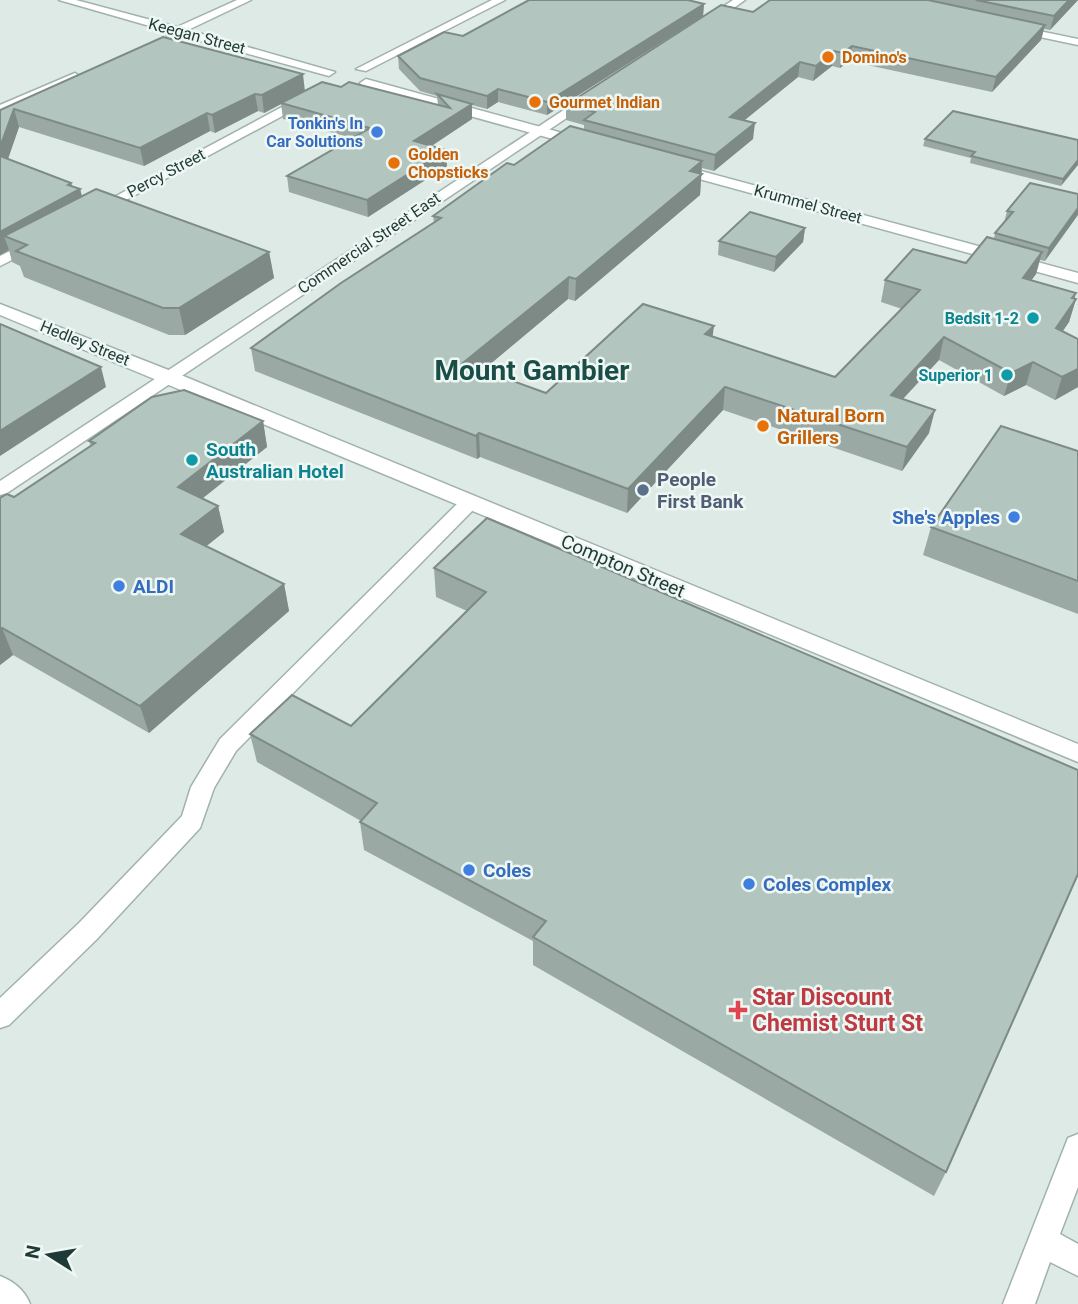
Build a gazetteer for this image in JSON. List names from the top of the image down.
{
  "streets": {
    "street": [
      "Keegan Street",
      "Percy Street",
      "Krummel Street",
      "Commercial Street East",
      "Hedley Street",
      "Compton Street"
    ]
  },
  "crossings": [
    ["Keegan Street", "Percy Street"],
    ["Commercial Street East", "Hedley Street"],
    ["Commercial Street East", "Compton Street"],
    ["Hedley Street", "Compton Street"]
  ],
  "districts": ["Mount Gambier"],
  "places": {
    "other": [
      "Domino's",
      "Gourmet Indian",
      "Tonkin's In Car Solutions",
      "Golden Chopsticks",
      "Bedsit 1-2",
      "Superior 1",
      "Natural Born Grillers",
      "South Australian Hotel",
      "People First Bank",
      "She's Apples",
      "ALDI",
      "Coles",
      "Coles Complex"
    ],
    "health": ["Star Discount Chemist Sturt St"]
  },
  "north": "left"
}
